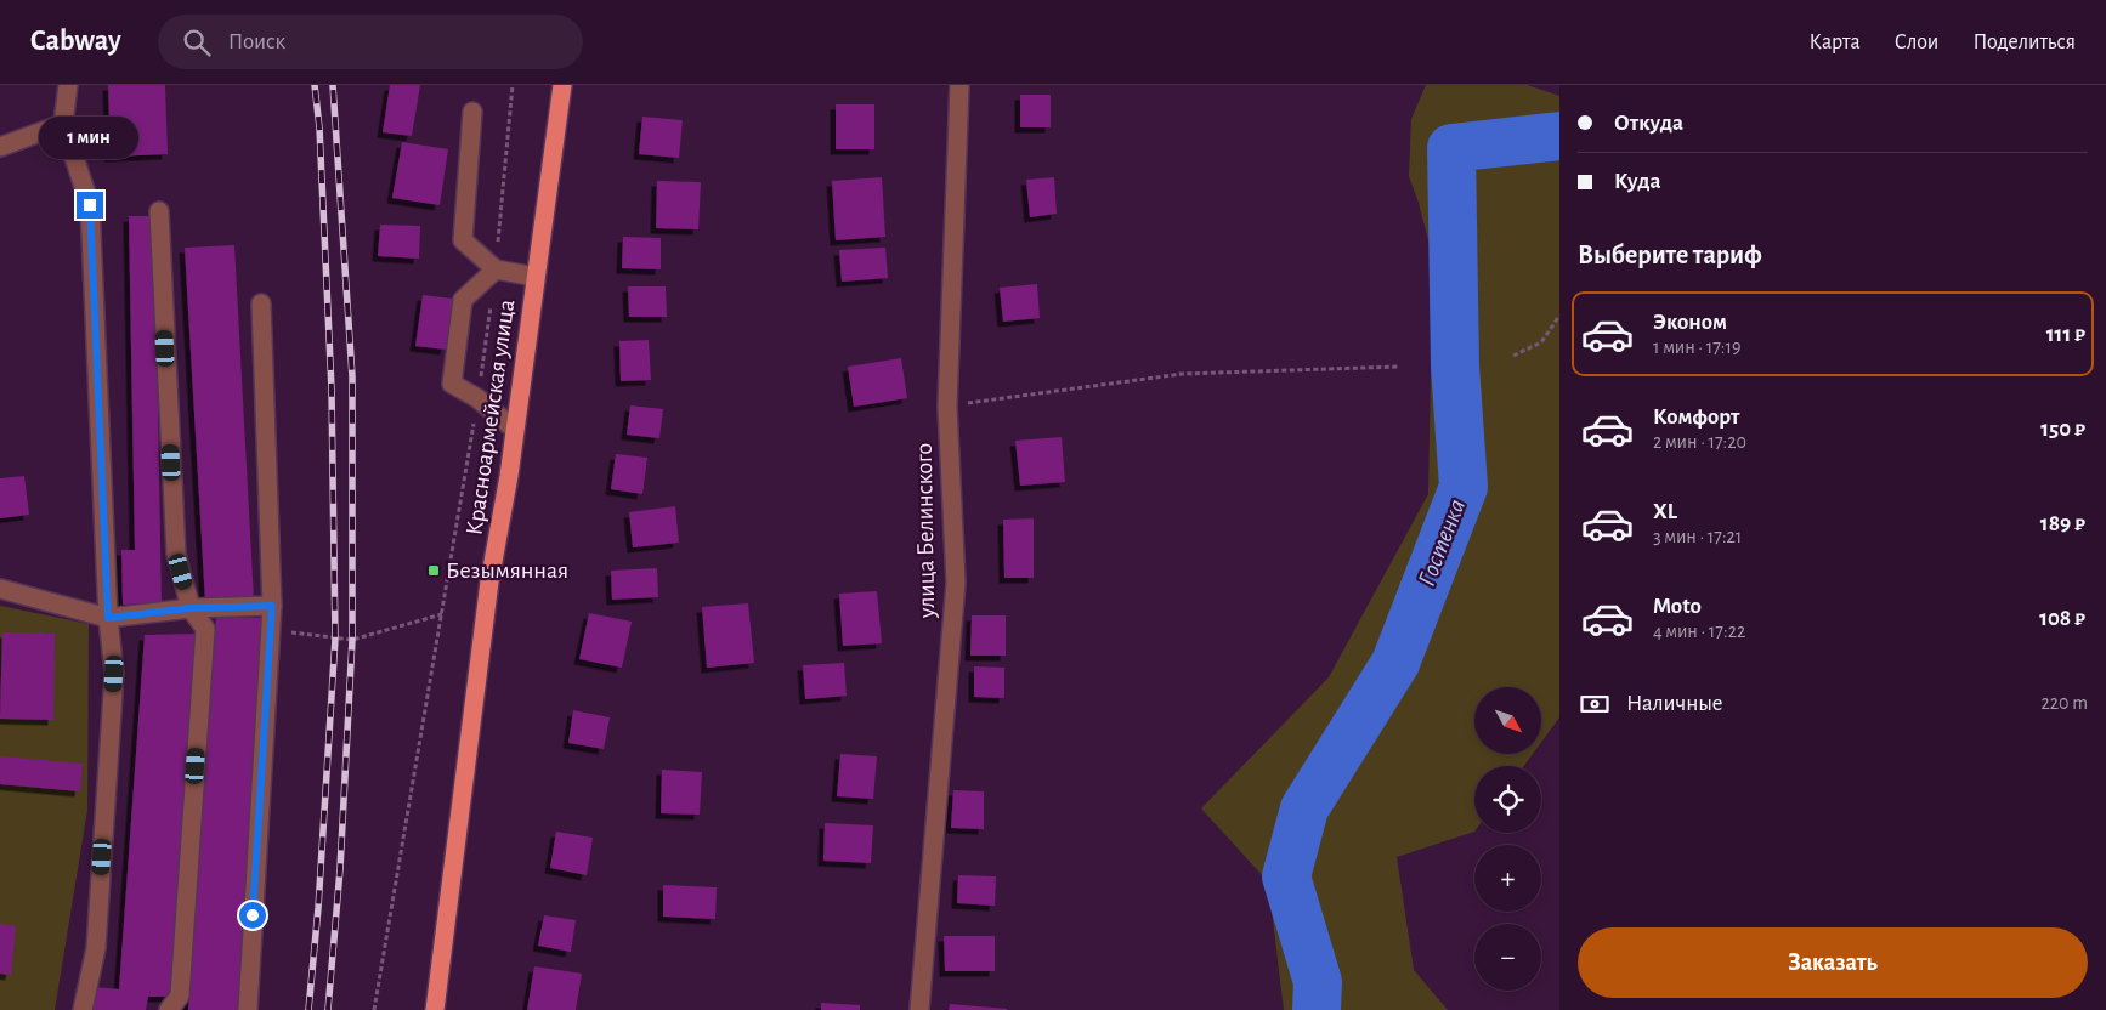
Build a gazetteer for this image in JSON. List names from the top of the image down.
{
  "streets": {
    "main road": ["Красноармейская улица"],
    "street": ["улица Белинского"]
  },
  "water": ["Гостенка"],
  "places": {
    "transit": ["Безымянная"]
  },
  "north": "bottom right",
  "page": {
    "header": "Cabway",
    "search": "Поиск",
    "nav": ["Карта", "Слои", "Поделиться"],
    "banner": ["Откуда", "Куда"],
    "bubble": "1 мин",
    "heading": "Выберите тариф",
    "list": [
      {
        "name": "Эконом",
        "note": "1 мин · 17:19",
        "value": "111 ₽"
      },
      {
        "name": "Комфорт",
        "note": "2 мин · 17:20",
        "value": "150 ₽"
      },
      {
        "name": "XL",
        "note": "3 мин · 17:21",
        "value": "189 ₽"
      },
      {
        "name": "Moto",
        "note": "4 мин · 17:22",
        "value": "108 ₽"
      }
    ],
    "pay": ["Наличные", "220 m"],
    "map_buttons": ["+", "−"],
    "buttons": "Заказать"
  }
}
